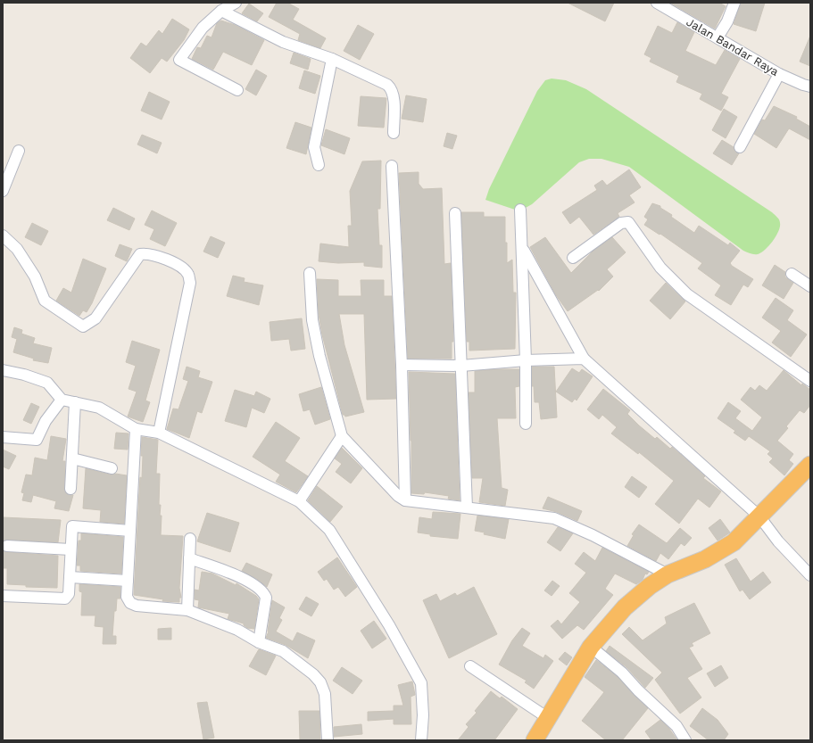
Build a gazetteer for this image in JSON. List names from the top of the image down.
{
  "streets": {
    "street": ["Jalan Bandar Raya"]
  }
}
